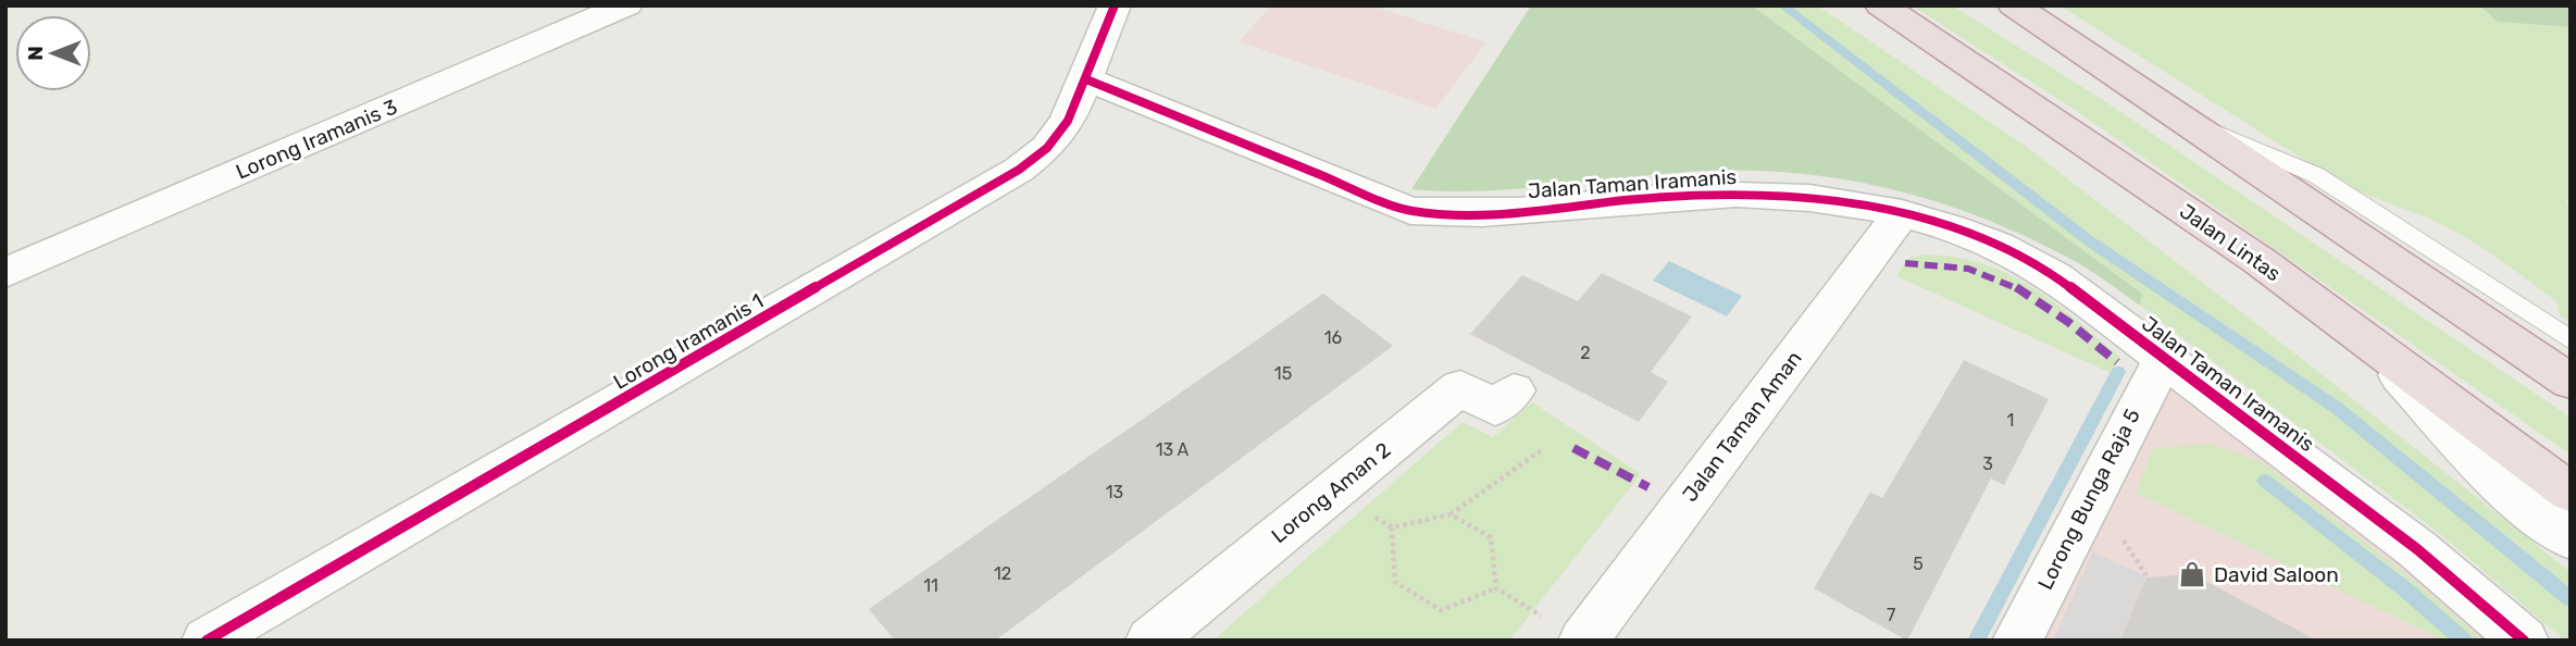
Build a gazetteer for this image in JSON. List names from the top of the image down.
{
  "streets": {
    "highway": ["Jalan Lintas"],
    "street": [
      "Lorong Iramanis 3",
      "Jalan Taman Iramanis",
      "Lorong Iramanis 1",
      "Jalan Taman Aman",
      "Lorong Aman 2",
      "Lorong Bunga Raja 5"
    ]
  },
  "crossings": [
    ["Jalan Taman Iramanis", "Lorong Iramanis 1"],
    ["Jalan Taman Iramanis", "Jalan Taman Aman"],
    ["Jalan Taman Iramanis", "Lorong Bunga Raja 5"]
  ],
  "places": {
    "shop": ["David Saloon"]
  },
  "house_numbers": [
    "16",
    "2",
    "15",
    "1",
    "13 A",
    "3",
    "13",
    "5",
    "12",
    "11",
    "7"
  ],
  "north": "left"
}
